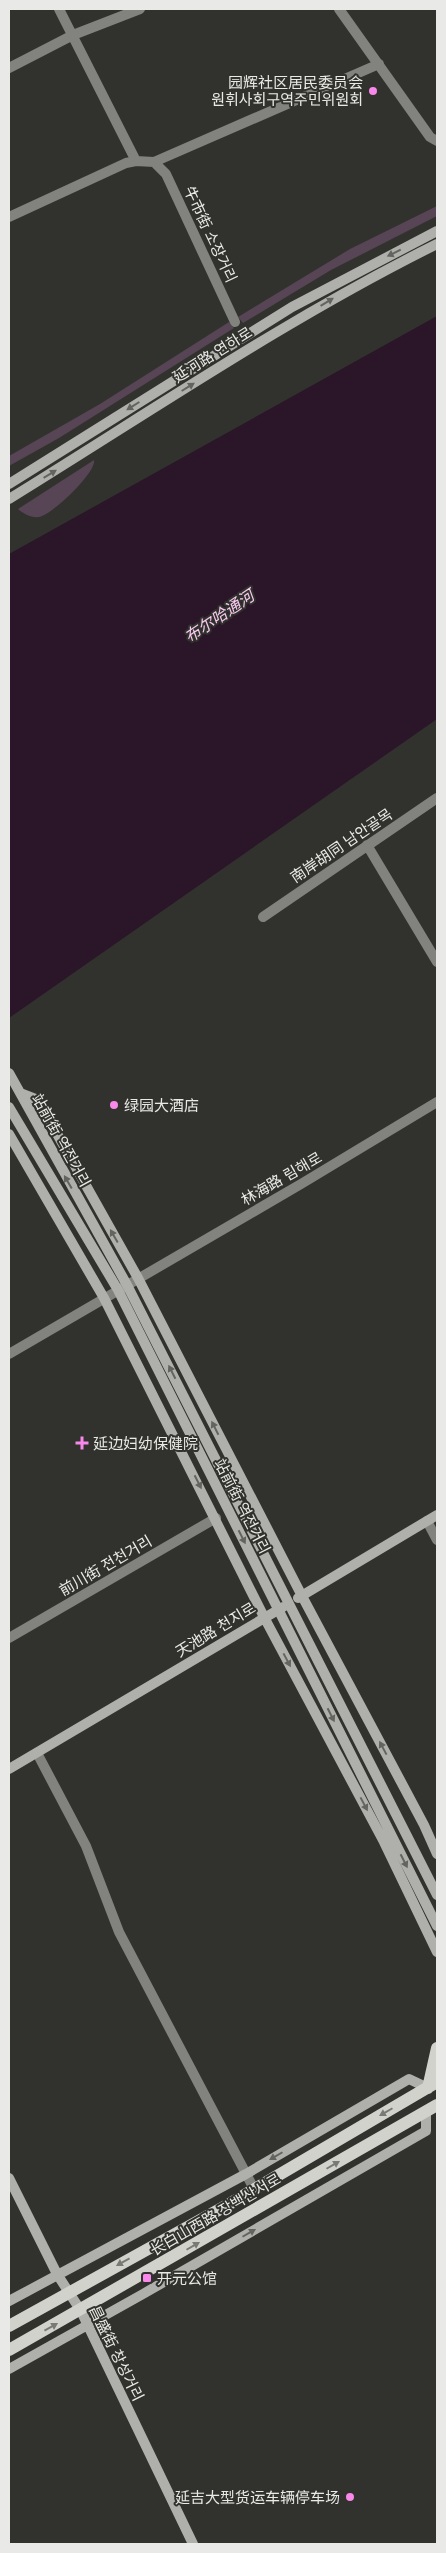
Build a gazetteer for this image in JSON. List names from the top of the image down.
{
  "streets": {
    "main road": ["长白山西路 장백산서로"],
    "street": [
      "牛市街 소장거리",
      "延河路 연하로",
      "南岸胡同 남안골목",
      "站前街 역전거리",
      "林海路 림해로",
      "前川街 전천거리",
      "天池路 천지로",
      "昌盛街 창성거리"
    ]
  },
  "crossings": [
    ["站前街 역전거리", "林海路 림해로"],
    ["站前街 역전거리", "前川街 전천거리"],
    ["站前街 역전거리", "天池路 천지로"],
    ["长白山西路 장백산서로", "昌盛街 창성거리"]
  ],
  "water": ["布尔哈通河"],
  "places": {
    "other": ["园辉社区居民委员会 원휘사회구역주민위원회", "绿园大酒店", "延吉大型货运车辆停车场"],
    "health": ["延边妇幼保健院"],
    "transit": ["开元公馆"]
  }
}
